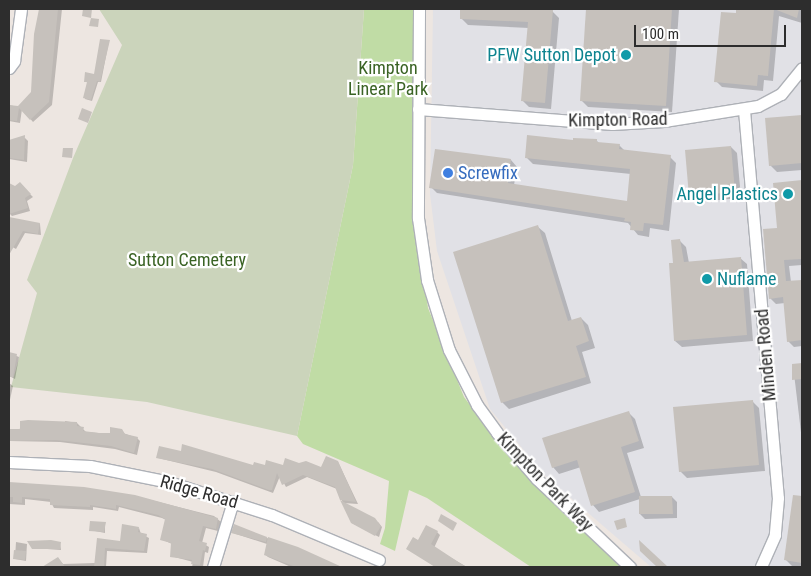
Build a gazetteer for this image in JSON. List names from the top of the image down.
{
  "streets": {
    "street": [
      "Kimpton Road",
      "Minden Road",
      "Kimpton Park Way",
      "Ridge Road"
    ]
  },
  "crossings": [
    ["Kimpton Road", "Minden Road"],
    ["Kimpton Road", "Kimpton Park Way"]
  ],
  "parks": ["Kimpton Linear Park", "Sutton Cemetery"],
  "places": [
    "PFW Sutton Depot",
    "Screwfix",
    "Angel Plastics",
    "Nuflame"
  ],
  "scale_bar": "100 m"
}
